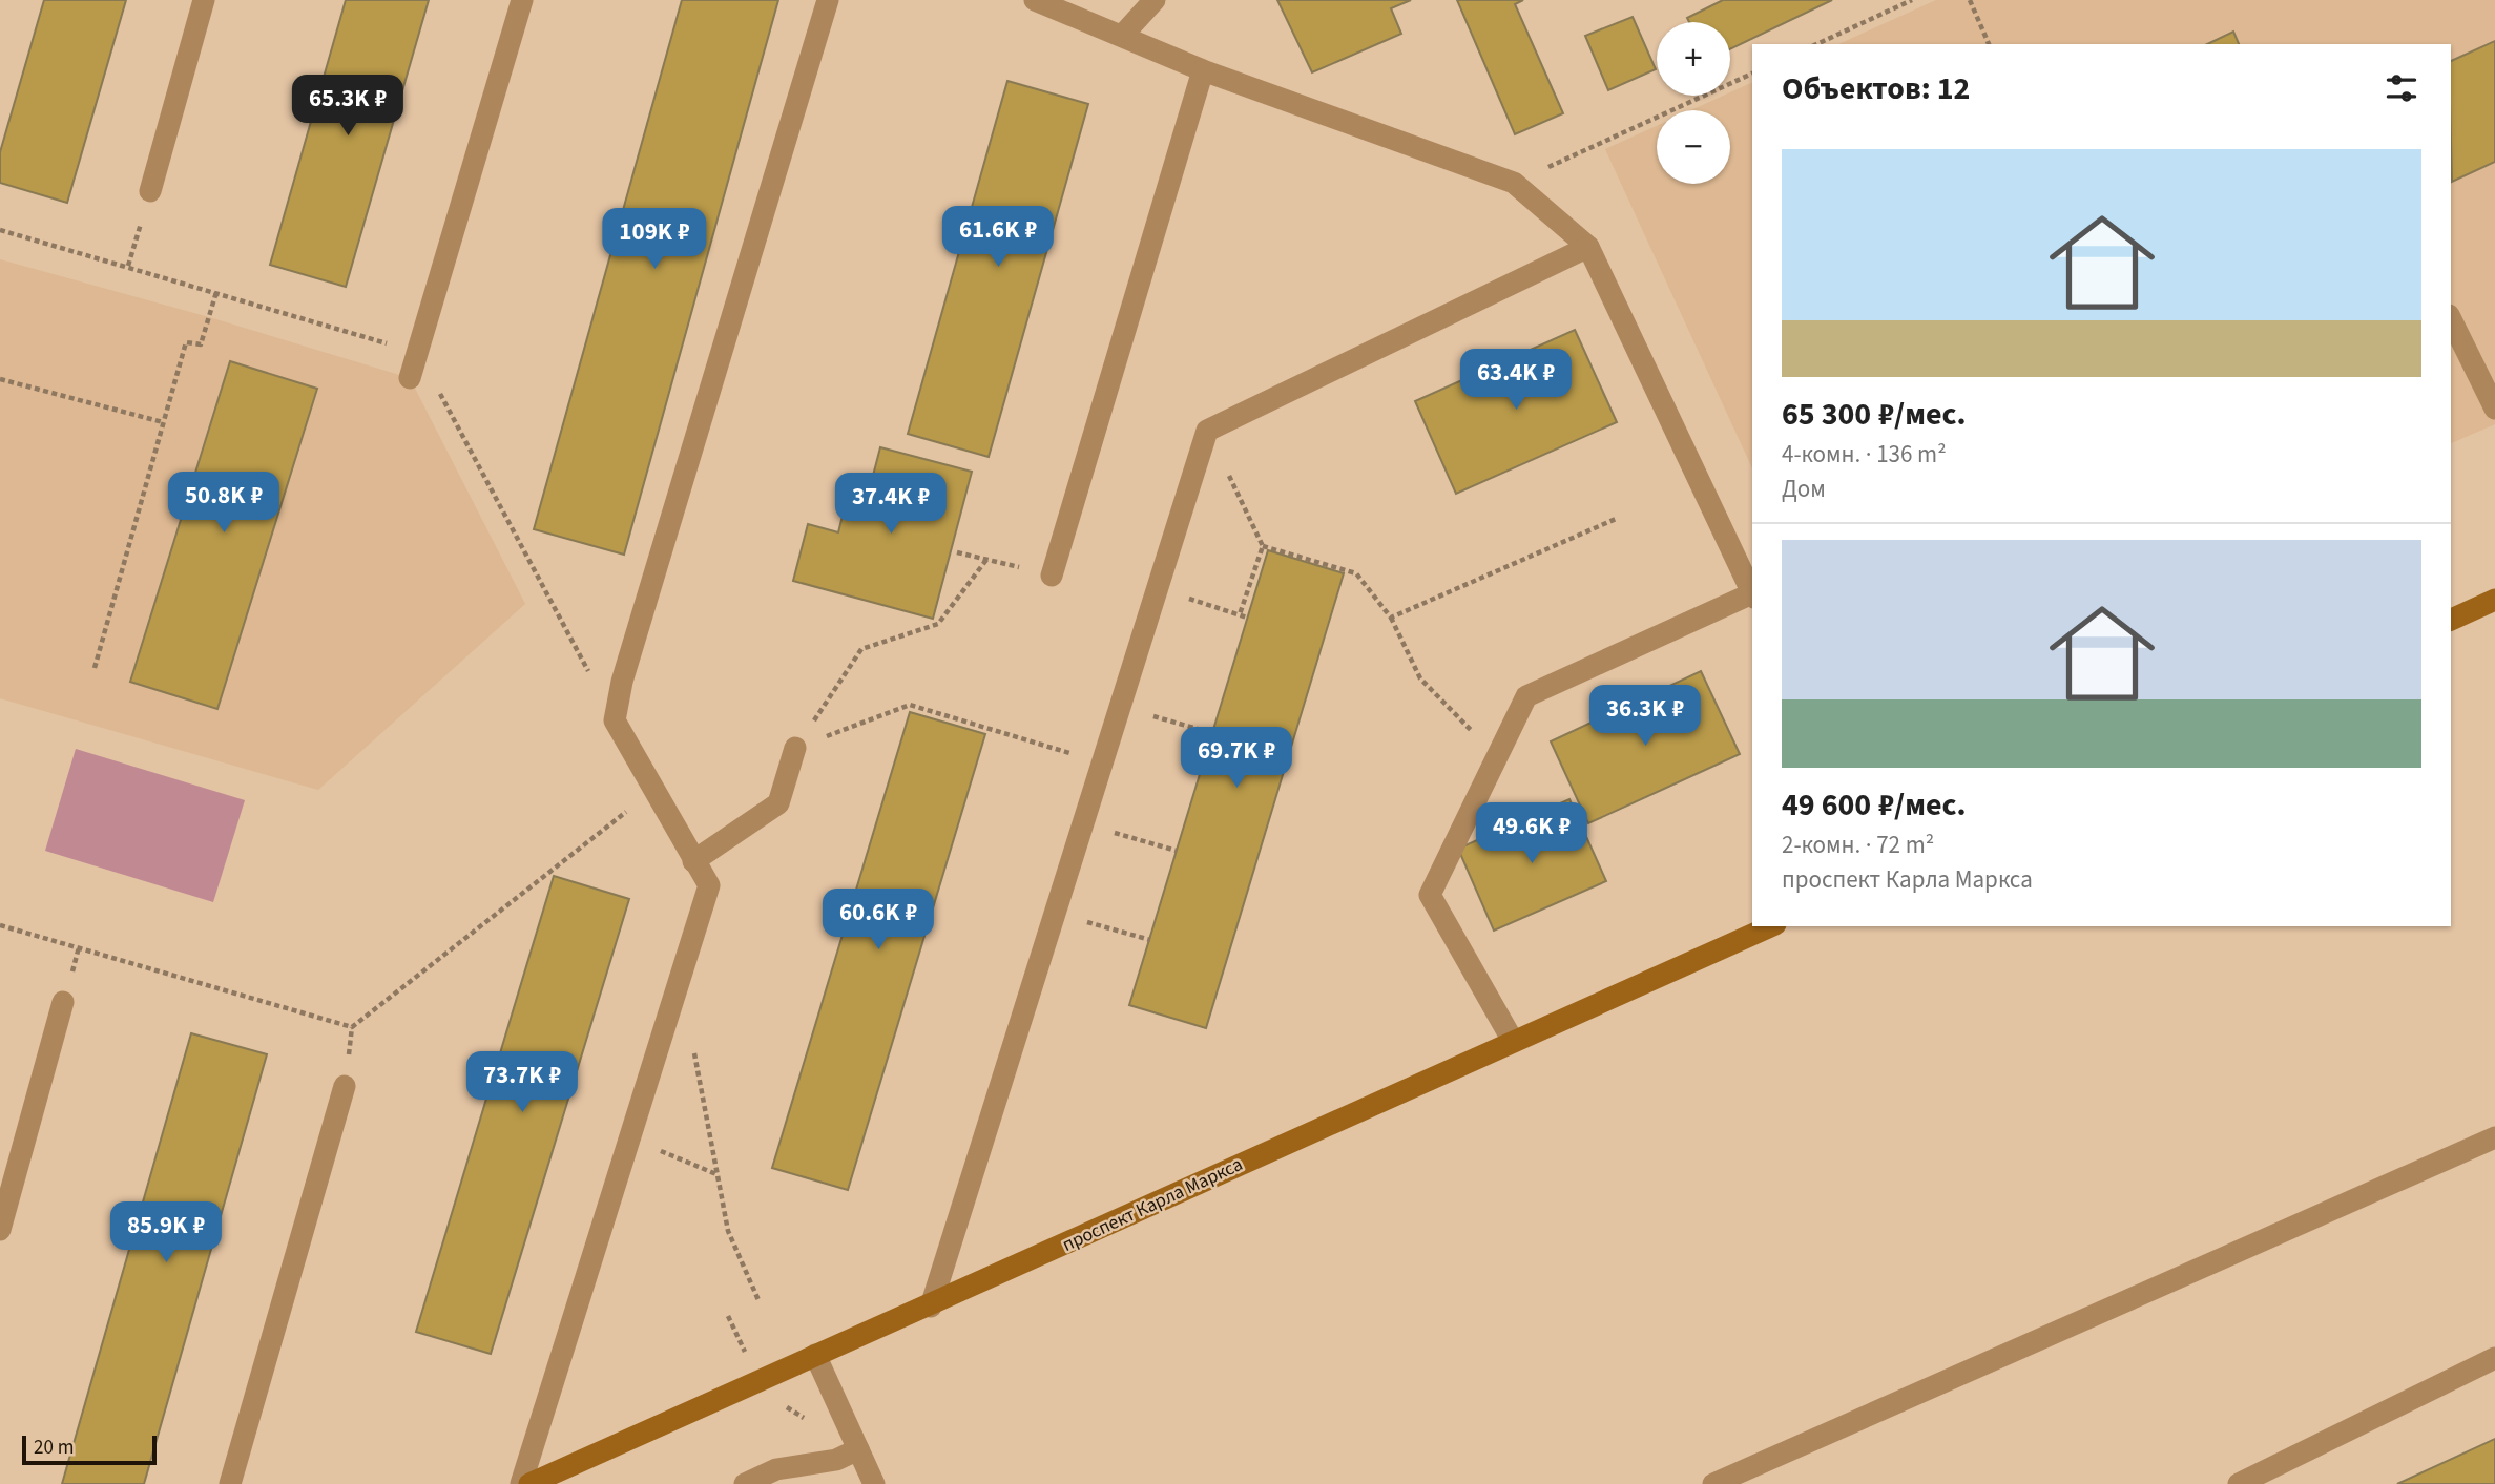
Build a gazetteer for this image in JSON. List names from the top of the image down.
{
  "streets": {
    "street": ["проспект Карла Маркса"]
  },
  "scale_bar": "20 m",
  "page": {
    "map_buttons": ["+", "−"],
    "heading": "Объектов: 12",
    "price": [
      "65.3K ₽",
      "61.6K ₽",
      "109K ₽",
      "63.4K ₽",
      "50.8K ₽",
      "37.4K ₽",
      "36.3K ₽",
      "69.7K ₽",
      "49.6K ₽",
      "60.6K ₽",
      "73.7K ₽",
      "85.9K ₽"
    ],
    "list": [
      {
        "name": "65 300 ₽/мес.",
        "note": "4-комн. · 136 m² · Дом"
      },
      {
        "name": "49 600 ₽/мес.",
        "note": "2-комн. · 72 m² · проспект Карла Маркса"
      }
    ],
    "scale": "20 m"
  }
}
